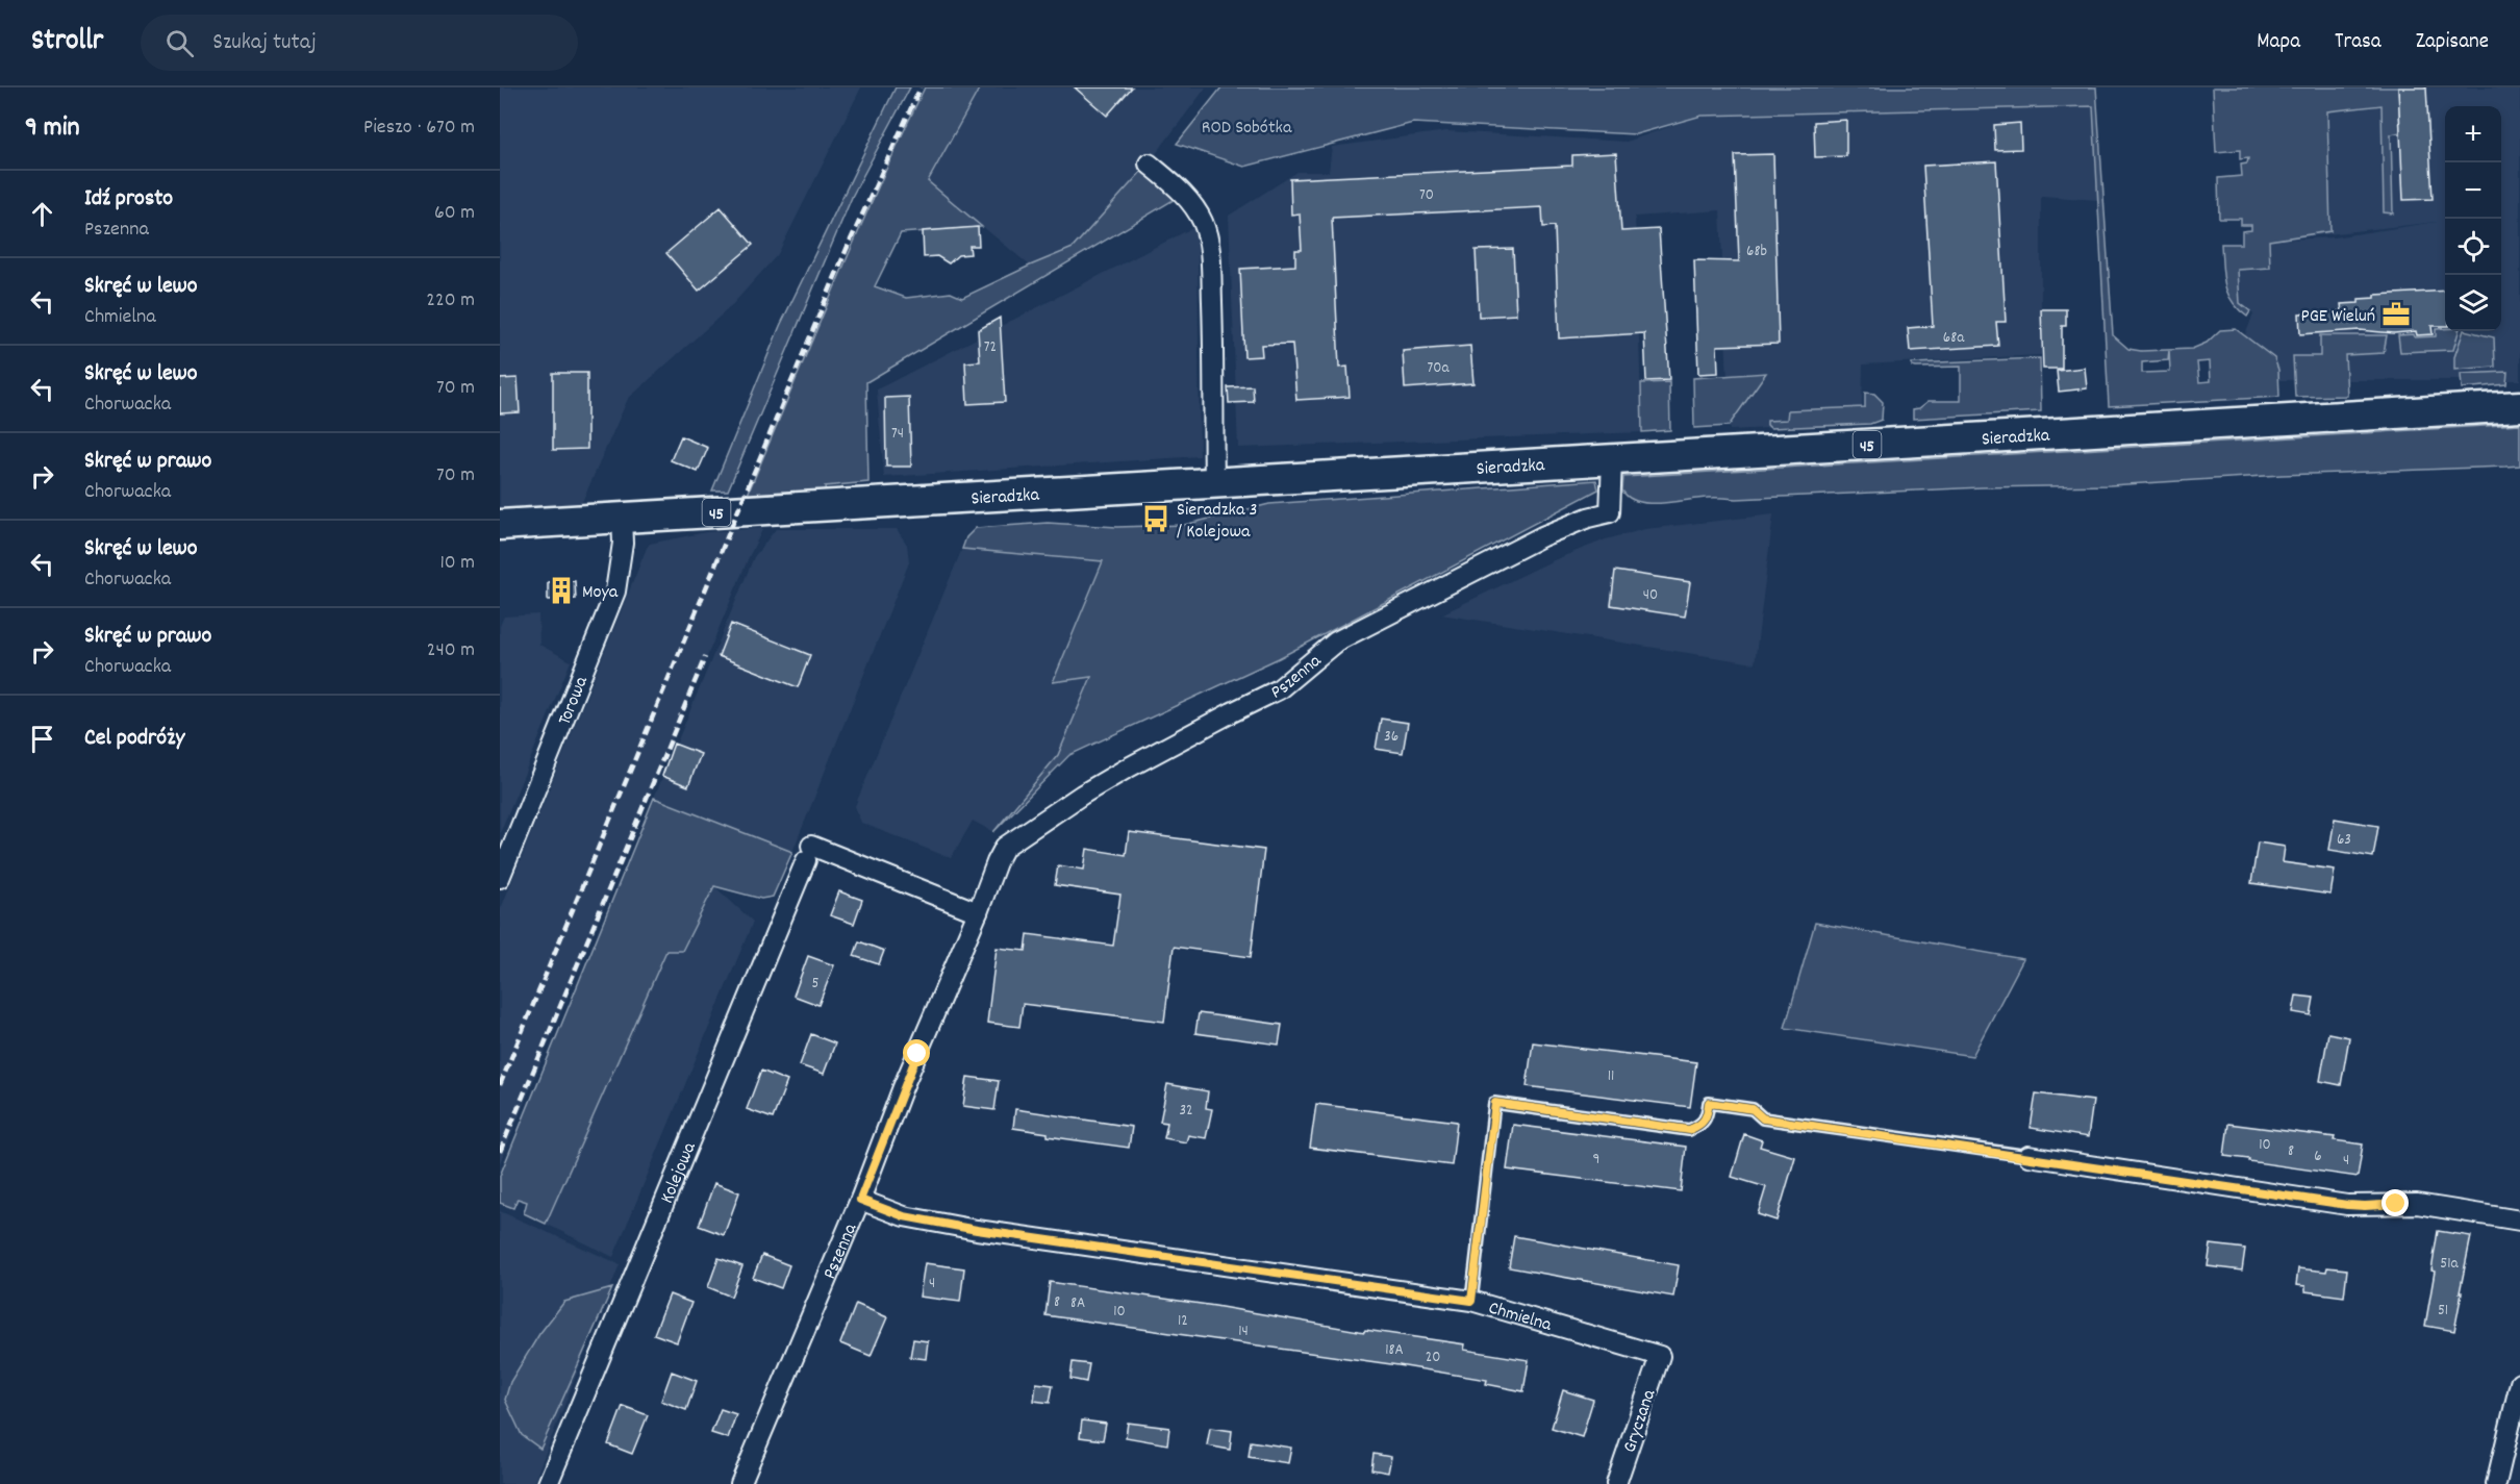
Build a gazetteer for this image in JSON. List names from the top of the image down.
{
  "streets": {
    "main road": ["Sieradzka", "45"],
    "street": [
      "Pszenna",
      "Torowa",
      "Kolejowa",
      "Chmielna",
      "Gryczana"
    ]
  },
  "crossings": [
    ["Sieradzka", "Pszenna"],
    ["Sieradzka", "Torowa"],
    ["Pszenna", "Kolejowa"],
    ["Pszenna", "Chmielna"],
    ["Chmielna", "Gryczana"]
  ],
  "parks": ["ROD Sobótka"],
  "places": {
    "office": ["PGE Wieluń"],
    "bus stop": ["Sieradzka 3 / Kolejowa"],
    "building": ["Moya"]
  },
  "house_numbers": [
    "70",
    "68b",
    "68a",
    "72",
    "70a",
    "74",
    "40",
    "36",
    "63",
    "5",
    "11",
    "32",
    "10",
    "8",
    "6",
    "9",
    "4",
    "51a",
    "4",
    "8",
    "8A",
    "51",
    "10",
    "12",
    "14",
    "18A",
    "20"
  ],
  "page": {
    "header": "Strollr",
    "search": "Szukaj tutaj",
    "nav": ["Mapa", "Trasa", "Zapisane"],
    "heading": ["9 min", "Pieszo · 670 m"],
    "map_buttons": ["+", "−"],
    "list": [
      ["Idź prosto", "Pszenna", "60 m"],
      ["Skręć w lewo", "Chmielna", "220 m"],
      ["Skręć w lewo", "Chorwacka", "70 m"],
      ["Skręć w prawo", "Chorwacka", "70 m"],
      ["Skręć w lewo", "Chorwacka", "10 m"],
      ["Skręć w prawo", "Chorwacka", "240 m"],
      "Cel podróży"
    ]
  }
}
